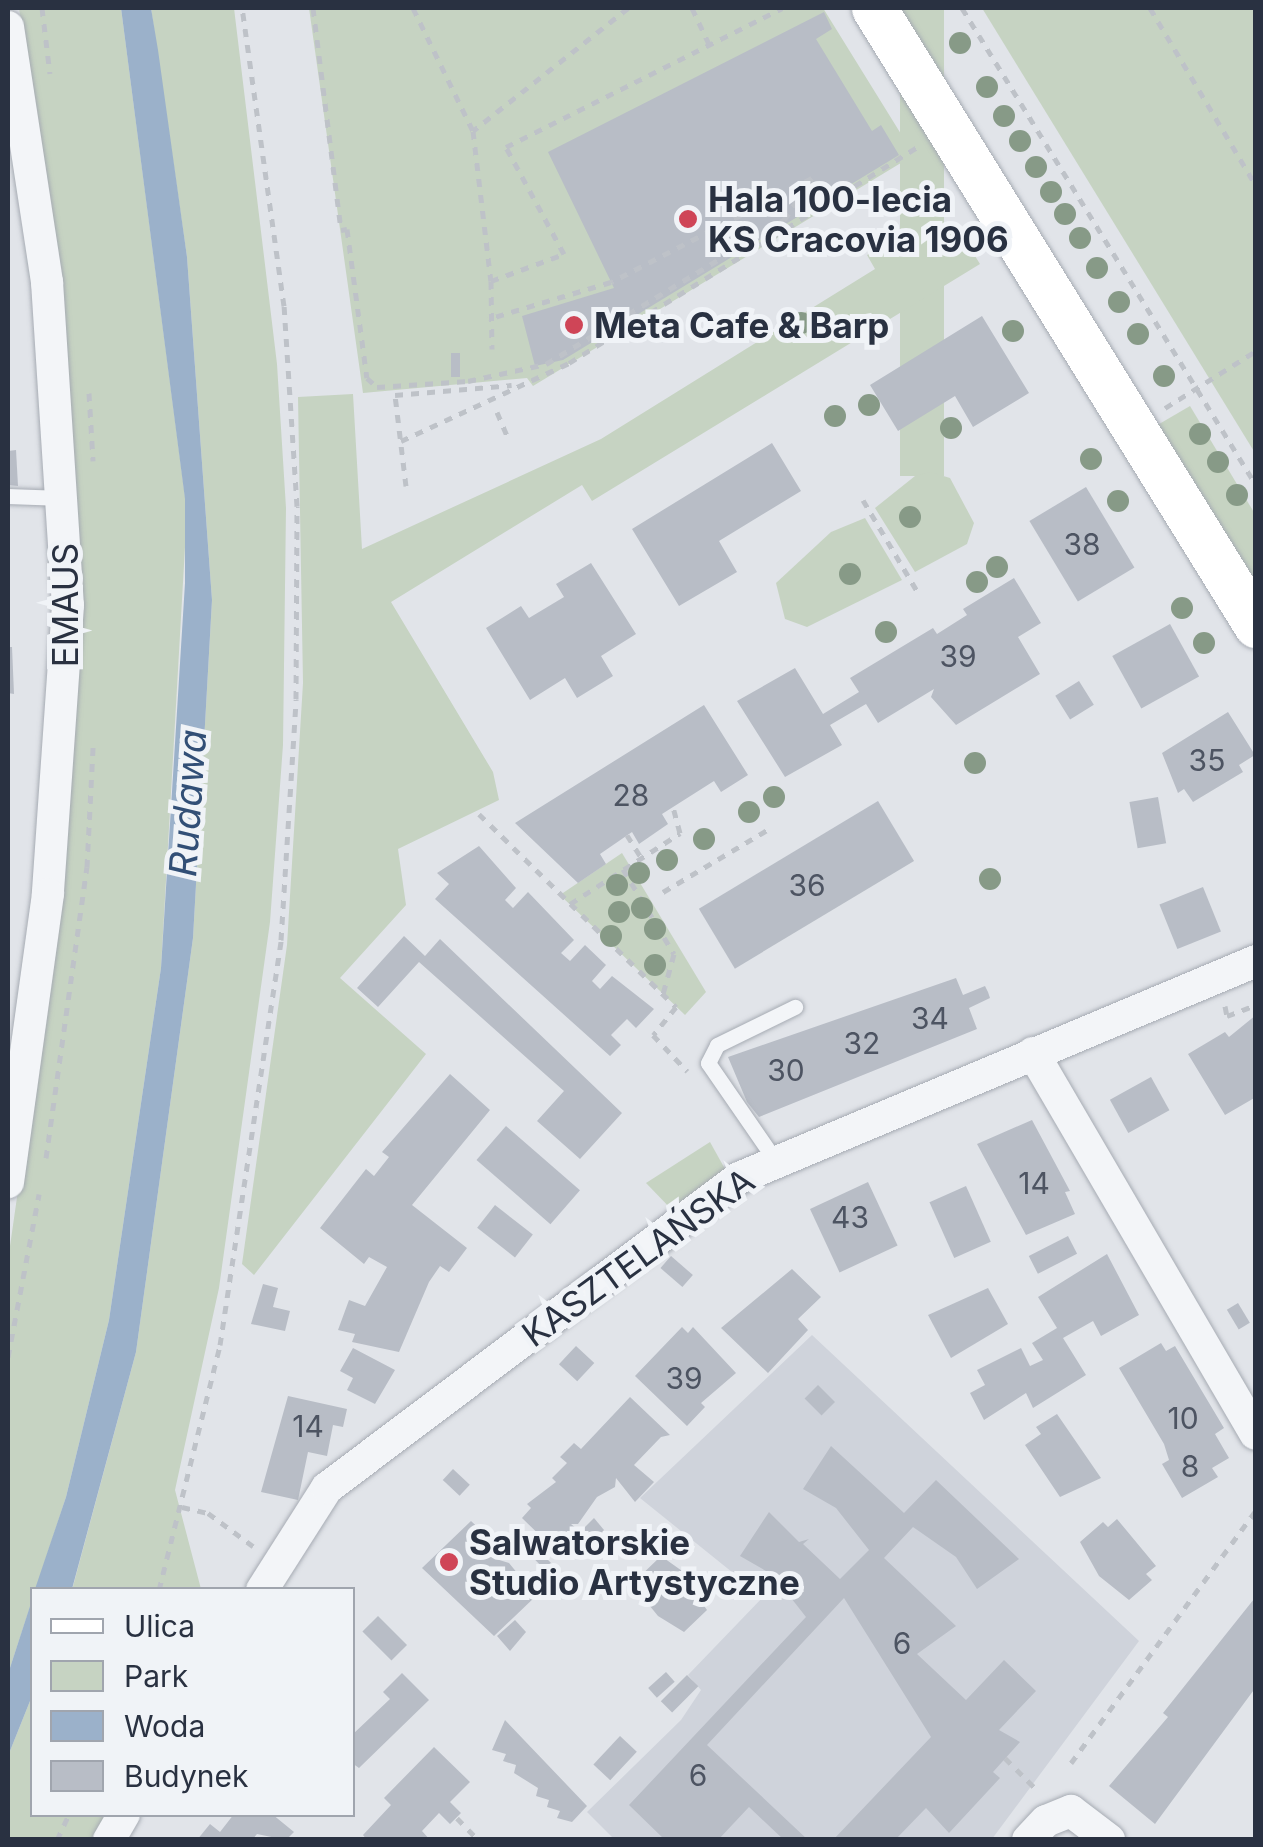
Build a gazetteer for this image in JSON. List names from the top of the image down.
{
  "streets": {
    "street": ["EMAUS", "KASZTELAŃSKA"]
  },
  "water": ["Rudawa"],
  "places": ["Hala 100-lecia KS Cracovia 1906", "Meta Cafe & Barp", "Salwatorskie Studio Artystyczne"],
  "house_numbers": [
    "38",
    "39",
    "35",
    "28",
    "36",
    "34",
    "32",
    "30",
    "14",
    "43",
    "39",
    "10",
    "14",
    "8",
    "6",
    "6"
  ],
  "legend": [
    "Ulica",
    "Park",
    "Woda",
    "Budynek"
  ]
}
